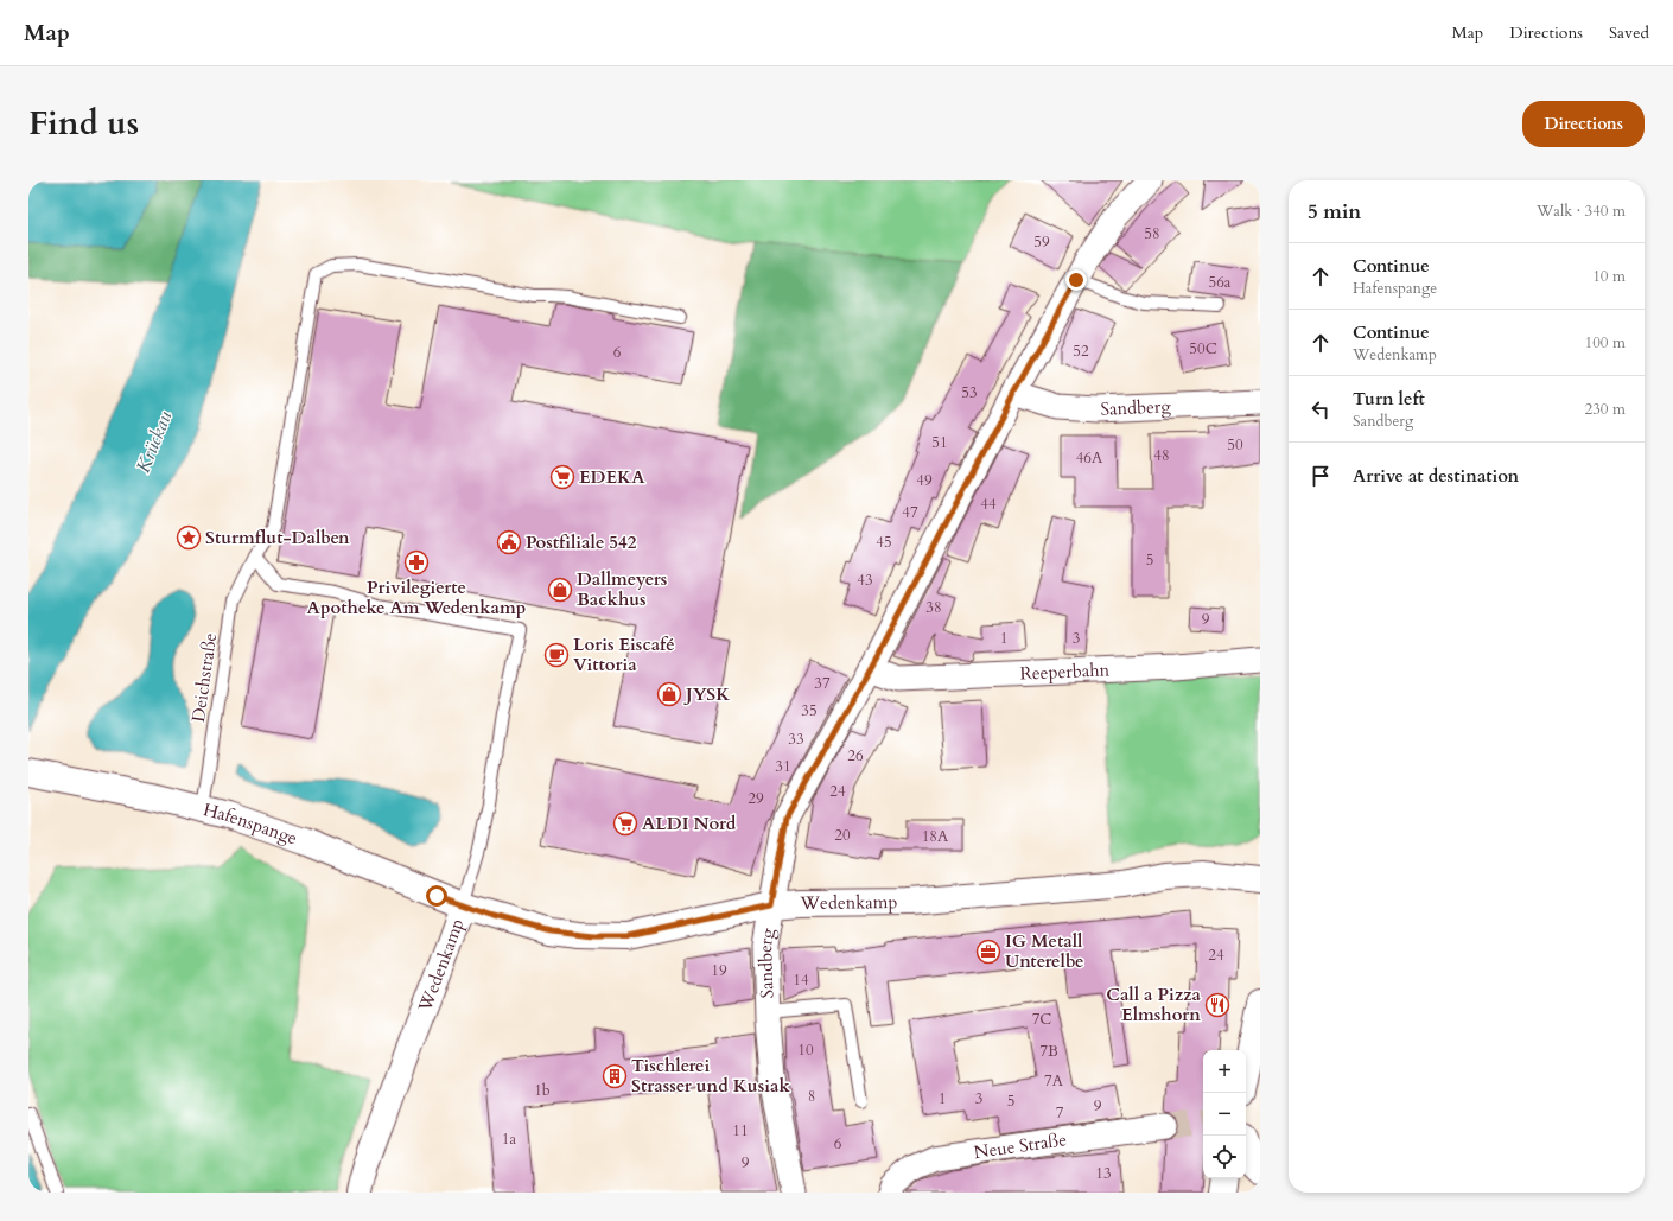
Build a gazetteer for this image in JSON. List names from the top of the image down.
{
  "streets": {
    "main road": ["Hafenspange", "Wedenkamp"],
    "street": ["Sandberg", "Reeperbahn", "Neue Straße"],
    "lane": ["Deichstraße"]
  },
  "crossings": [
    ["Sandberg", "Reeperbahn"],
    ["Sandberg", "Wedenkamp"],
    ["Deichstraße", "Hafenspange"],
    ["Hafenspange", "Wedenkamp"]
  ],
  "water": ["Krückau"],
  "places": {
    "supermarket": ["EDEKA", "ALDI Nord"],
    "place": ["Sturmflut-Dalben"],
    "public building": ["Postfiliale 542"],
    "pharmacy": ["Privilegierte Apotheke Am Wedenkamp"],
    "shop": ["Dallmeyers Backhus", "JYSK"],
    "cafe": ["Loris Eiscafé Vittoria"],
    "office": ["IG Metall Unterelbe"],
    "restaurant": ["Call a Pizza Elmshorn"],
    "building": ["Tischlerei Strasser und Kusiak"]
  },
  "house_numbers": [
    "58",
    "59",
    "56a",
    "50C",
    "52",
    "6",
    "53",
    "51",
    "50",
    "48",
    "46A",
    "49",
    "44",
    "47",
    "45",
    "5",
    "43",
    "38",
    "9",
    "1",
    "3",
    "37",
    "35",
    "33",
    "26",
    "31",
    "24",
    "29",
    "20",
    "18A",
    "24",
    "19",
    "14",
    "7C",
    "10",
    "7B",
    "7A",
    "1b",
    "8",
    "1",
    "3",
    "5",
    "9",
    "7",
    "11",
    "1a",
    "6",
    "9",
    "13"
  ],
  "page": {
    "header": "Map",
    "nav": ["Map", "Directions", "Saved"],
    "title": "Find us",
    "buttons": "Directions",
    "heading": ["5 min", "Walk · 340 m"],
    "list": [
      ["Continue", "Hafenspange", "10 m"],
      ["Continue", "Wedenkamp", "100 m"],
      ["Turn left", "Sandberg", "230 m"],
      "Arrive at destination"
    ],
    "map_buttons": ["+", "−"]
  }
}
